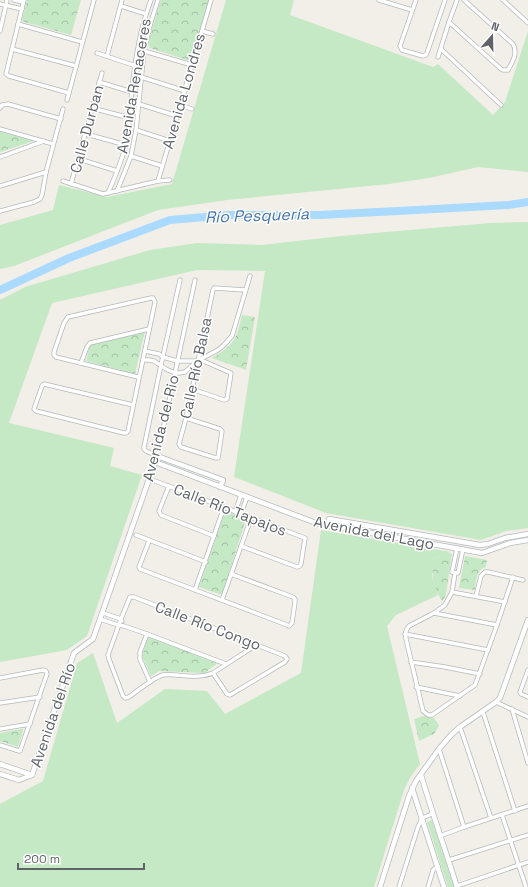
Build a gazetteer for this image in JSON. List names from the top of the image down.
{
  "streets": {
    "street": [
      "Avenida Renaceres",
      "Avenida Londres",
      "Calle Durban",
      "Calle Río Balsa",
      "Avenida del Rio",
      "Calle Río Tapajos",
      "Avenida del Lago",
      "Calle Río Congo",
      "Avenida del Río"
    ]
  },
  "crossings": [
    ["Avenida del Rio", "Avenida del Lago"],
    ["Avenida del Rio", "Avenida del Río"]
  ],
  "water": ["Río Pesquería"],
  "scale_bar": "200 m",
  "north": "top"
}
